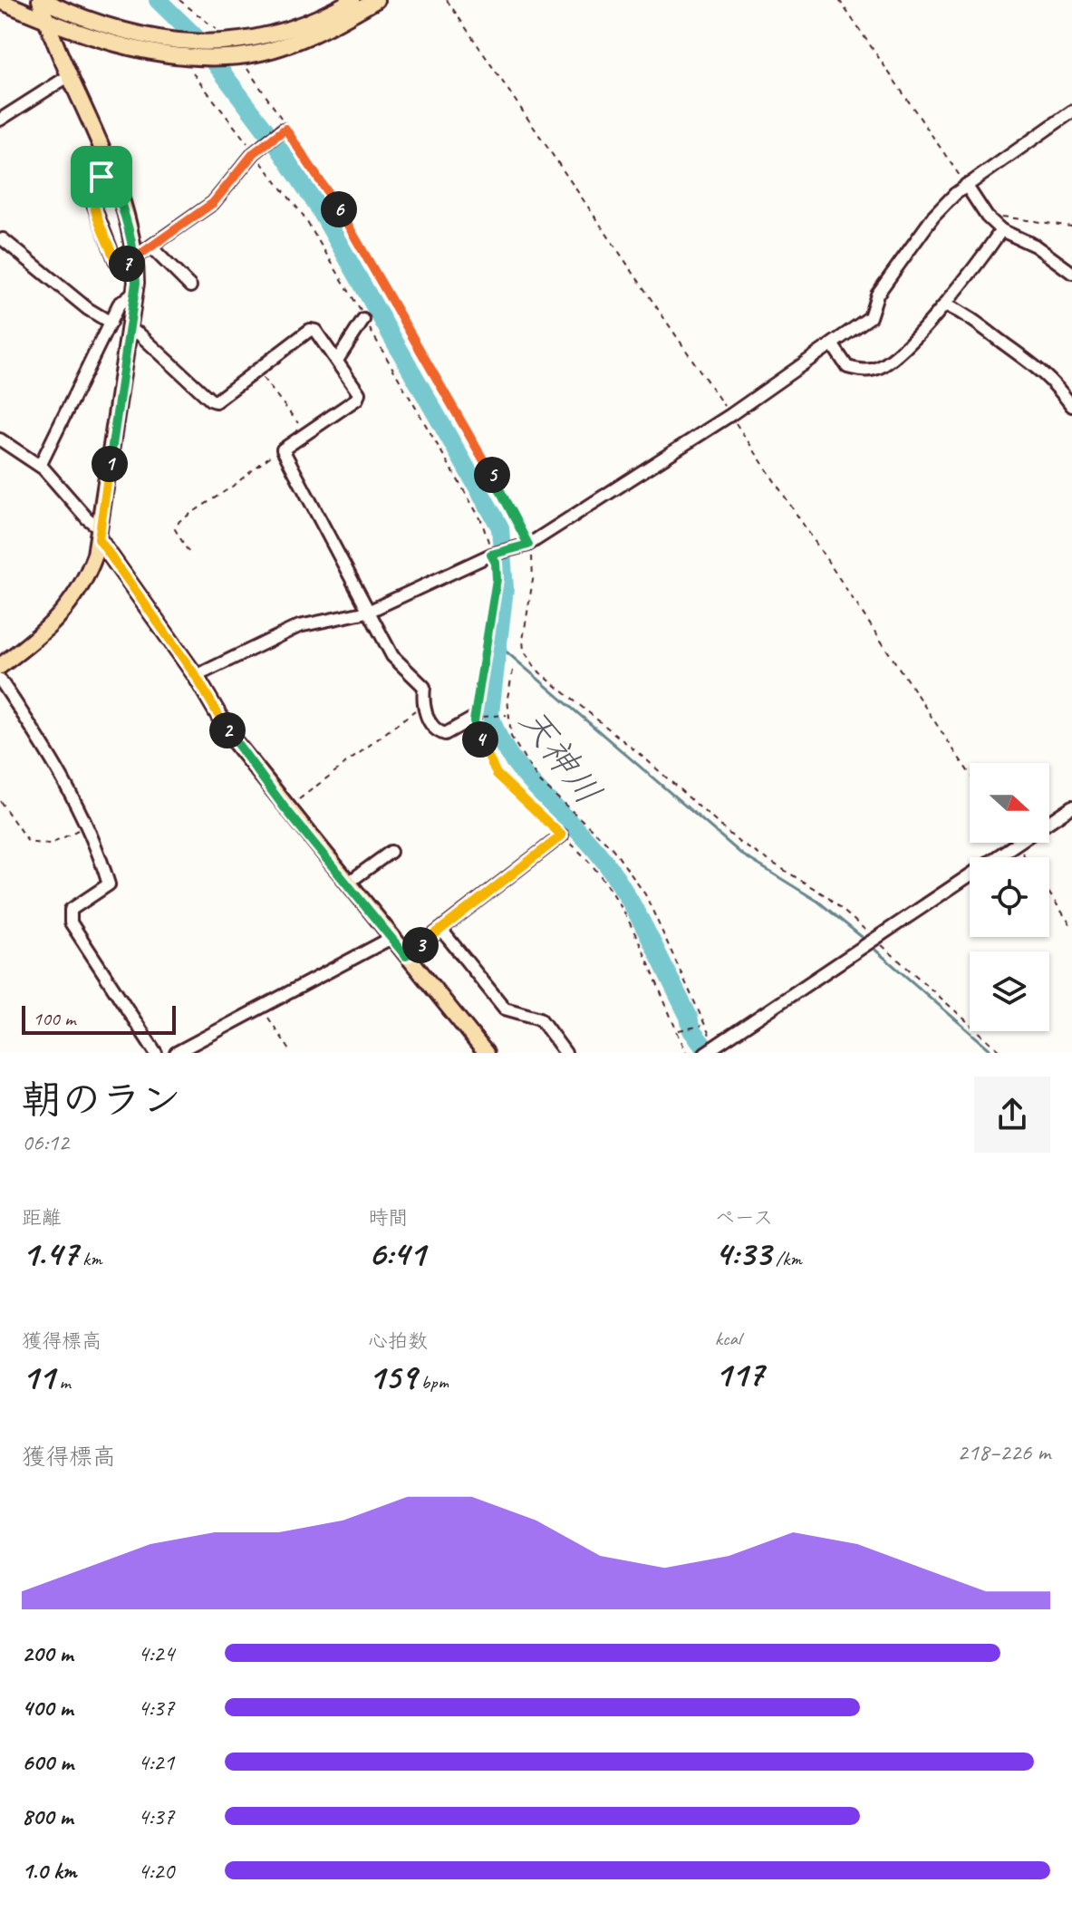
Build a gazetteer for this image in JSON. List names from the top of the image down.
{
  "water": ["天神川"],
  "scale_bar": "100 m",
  "north": "right",
  "page": {
    "pins": [
      "6",
      "7",
      "1",
      "5",
      "2",
      "4",
      "3"
    ],
    "scale": "100 m",
    "heading": ["朝のラン", "06:12"],
    "stats": [
      ["距離", "1.47 km"],
      ["時間", "6:41"],
      ["ペース", "4:33 /km"],
      ["獲得標高", "11 m"],
      ["心拍数", "159 bpm"],
      ["kcal", "117"]
    ],
    "chart": ["獲得標高", "218–226 m"],
    "list": [
      {
        "name": "200 m",
        "note": "4:24"
      },
      {
        "name": "400 m",
        "note": "4:37"
      },
      {
        "name": "600 m",
        "note": "4:21"
      },
      {
        "name": "800 m",
        "note": "4:37"
      },
      {
        "name": "1.0 km",
        "note": "4:20"
      }
    ]
  }
}
